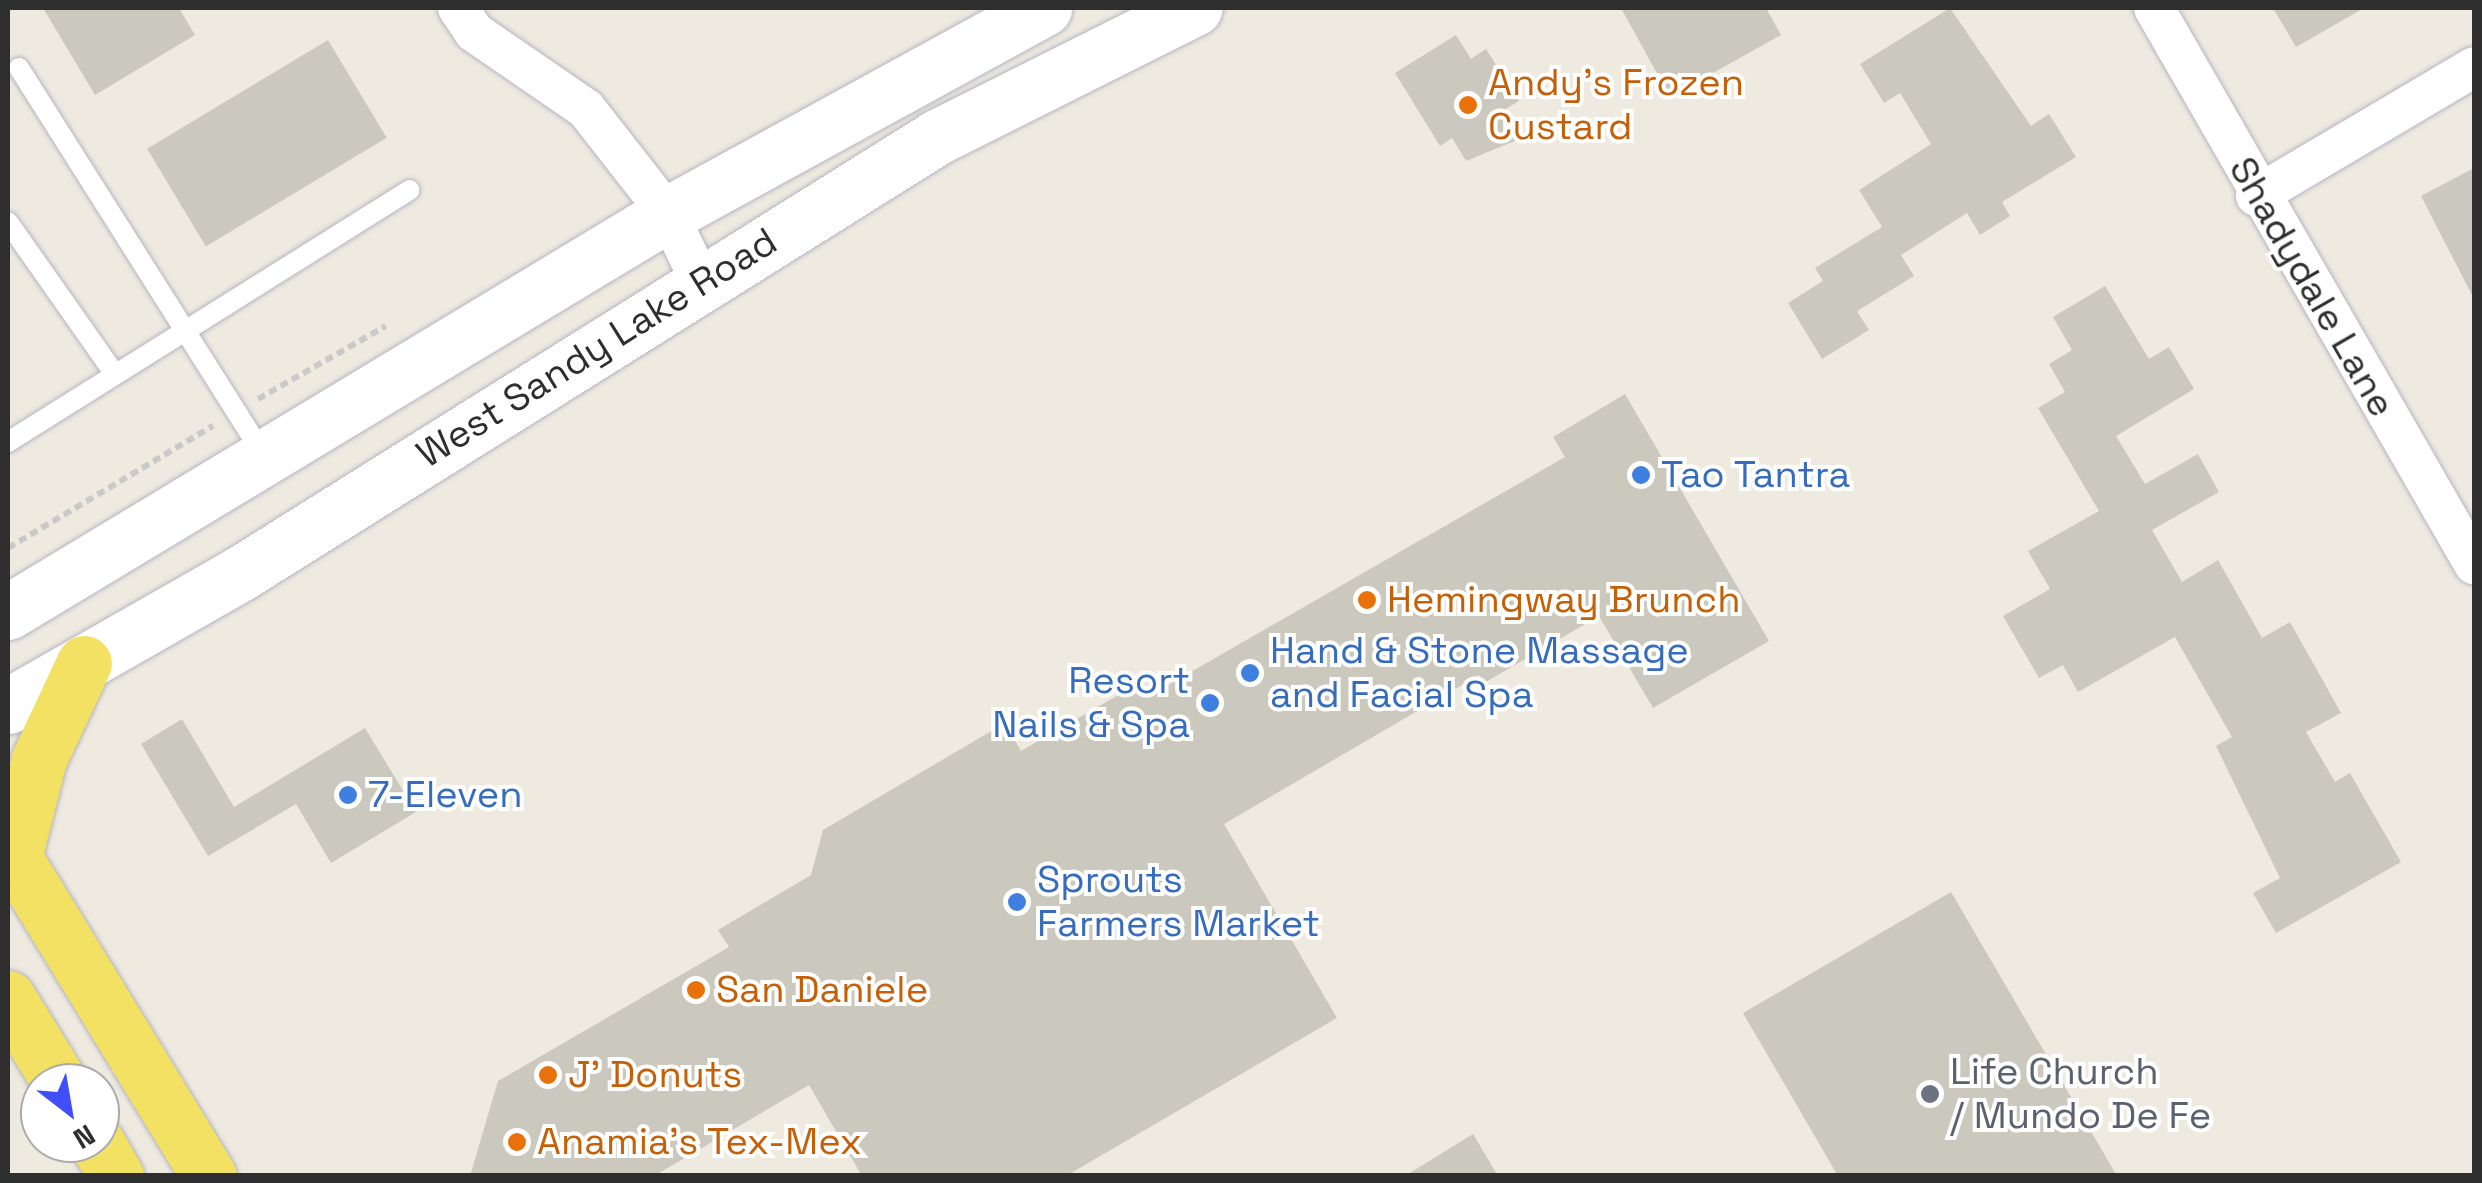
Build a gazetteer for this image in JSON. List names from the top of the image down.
{
  "streets": {
    "main road": ["West Sandy Lake Road"],
    "street": ["Shadydale Lane"]
  },
  "places": [
    "Andy's Frozen Custard",
    "Tao Tantra",
    "Hemingway Brunch",
    "Hand & Stone Massage and Facial Spa",
    "Resort Nails & Spa",
    "7-Eleven",
    "Sprouts Farmers Market",
    "San Daniele",
    "J' Donuts",
    "Life Church / Mundo De Fe",
    "Anamia's Tex-Mex"
  ],
  "north": "bottom right"
}
